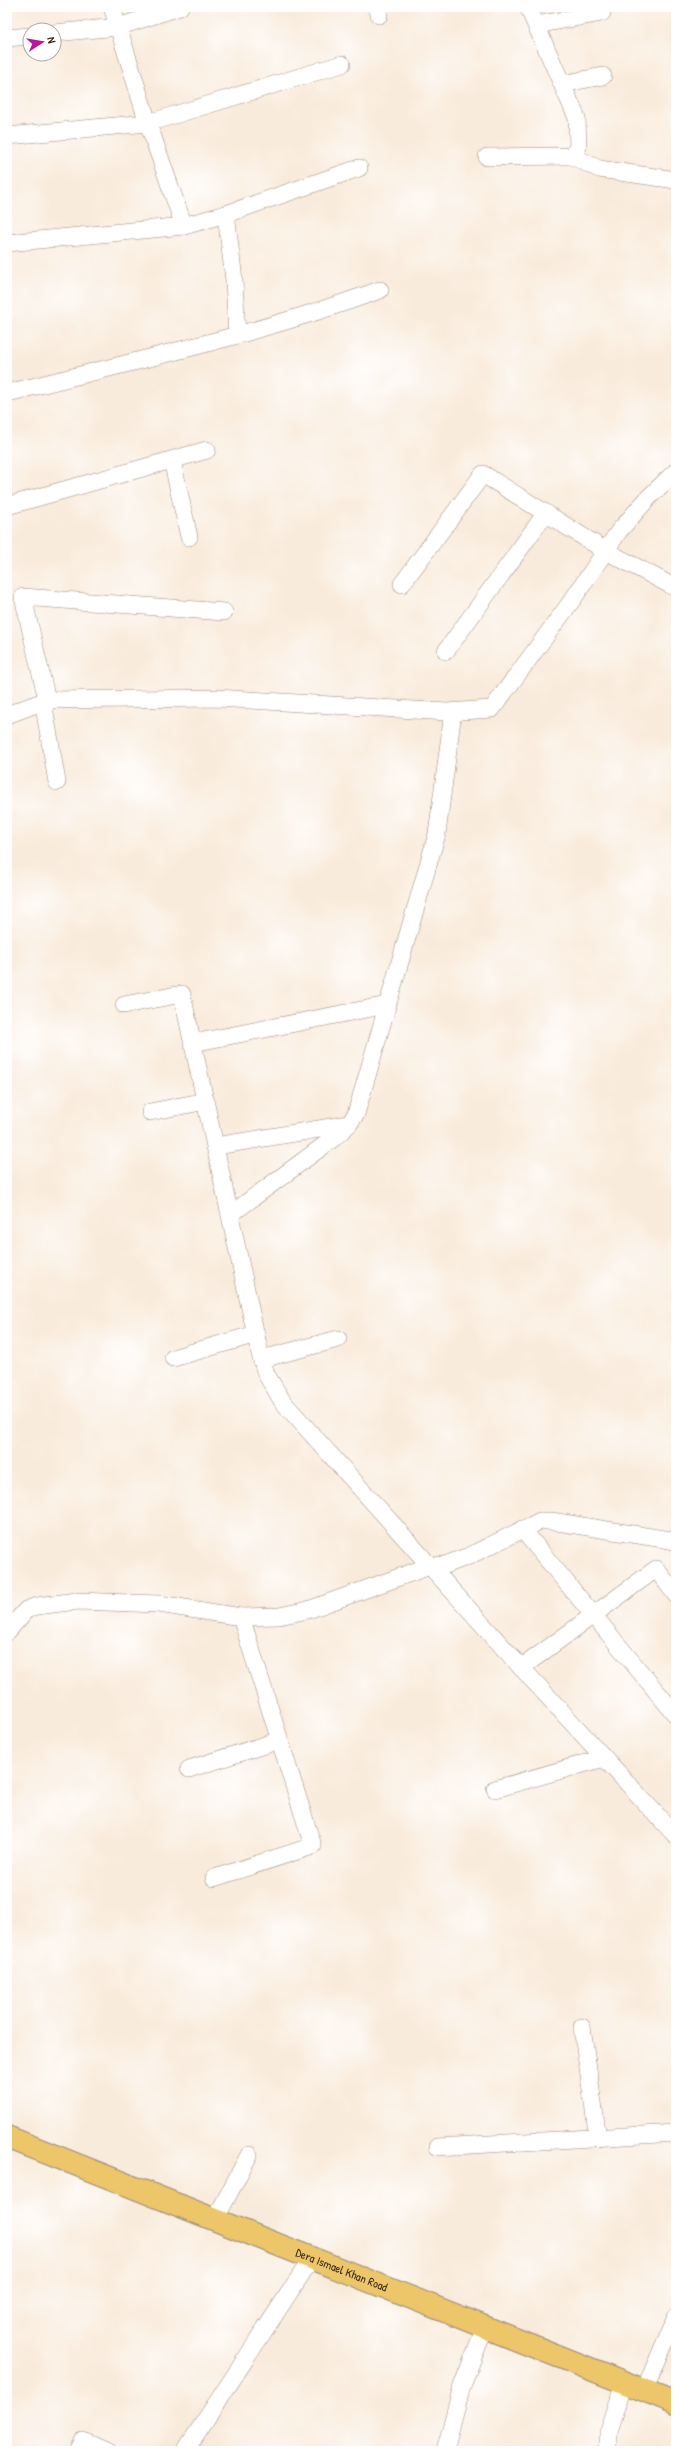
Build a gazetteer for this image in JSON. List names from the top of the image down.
{
  "streets": {
    "highway": ["Dera Ismael Khan Road"]
  },
  "north": "right"
}
